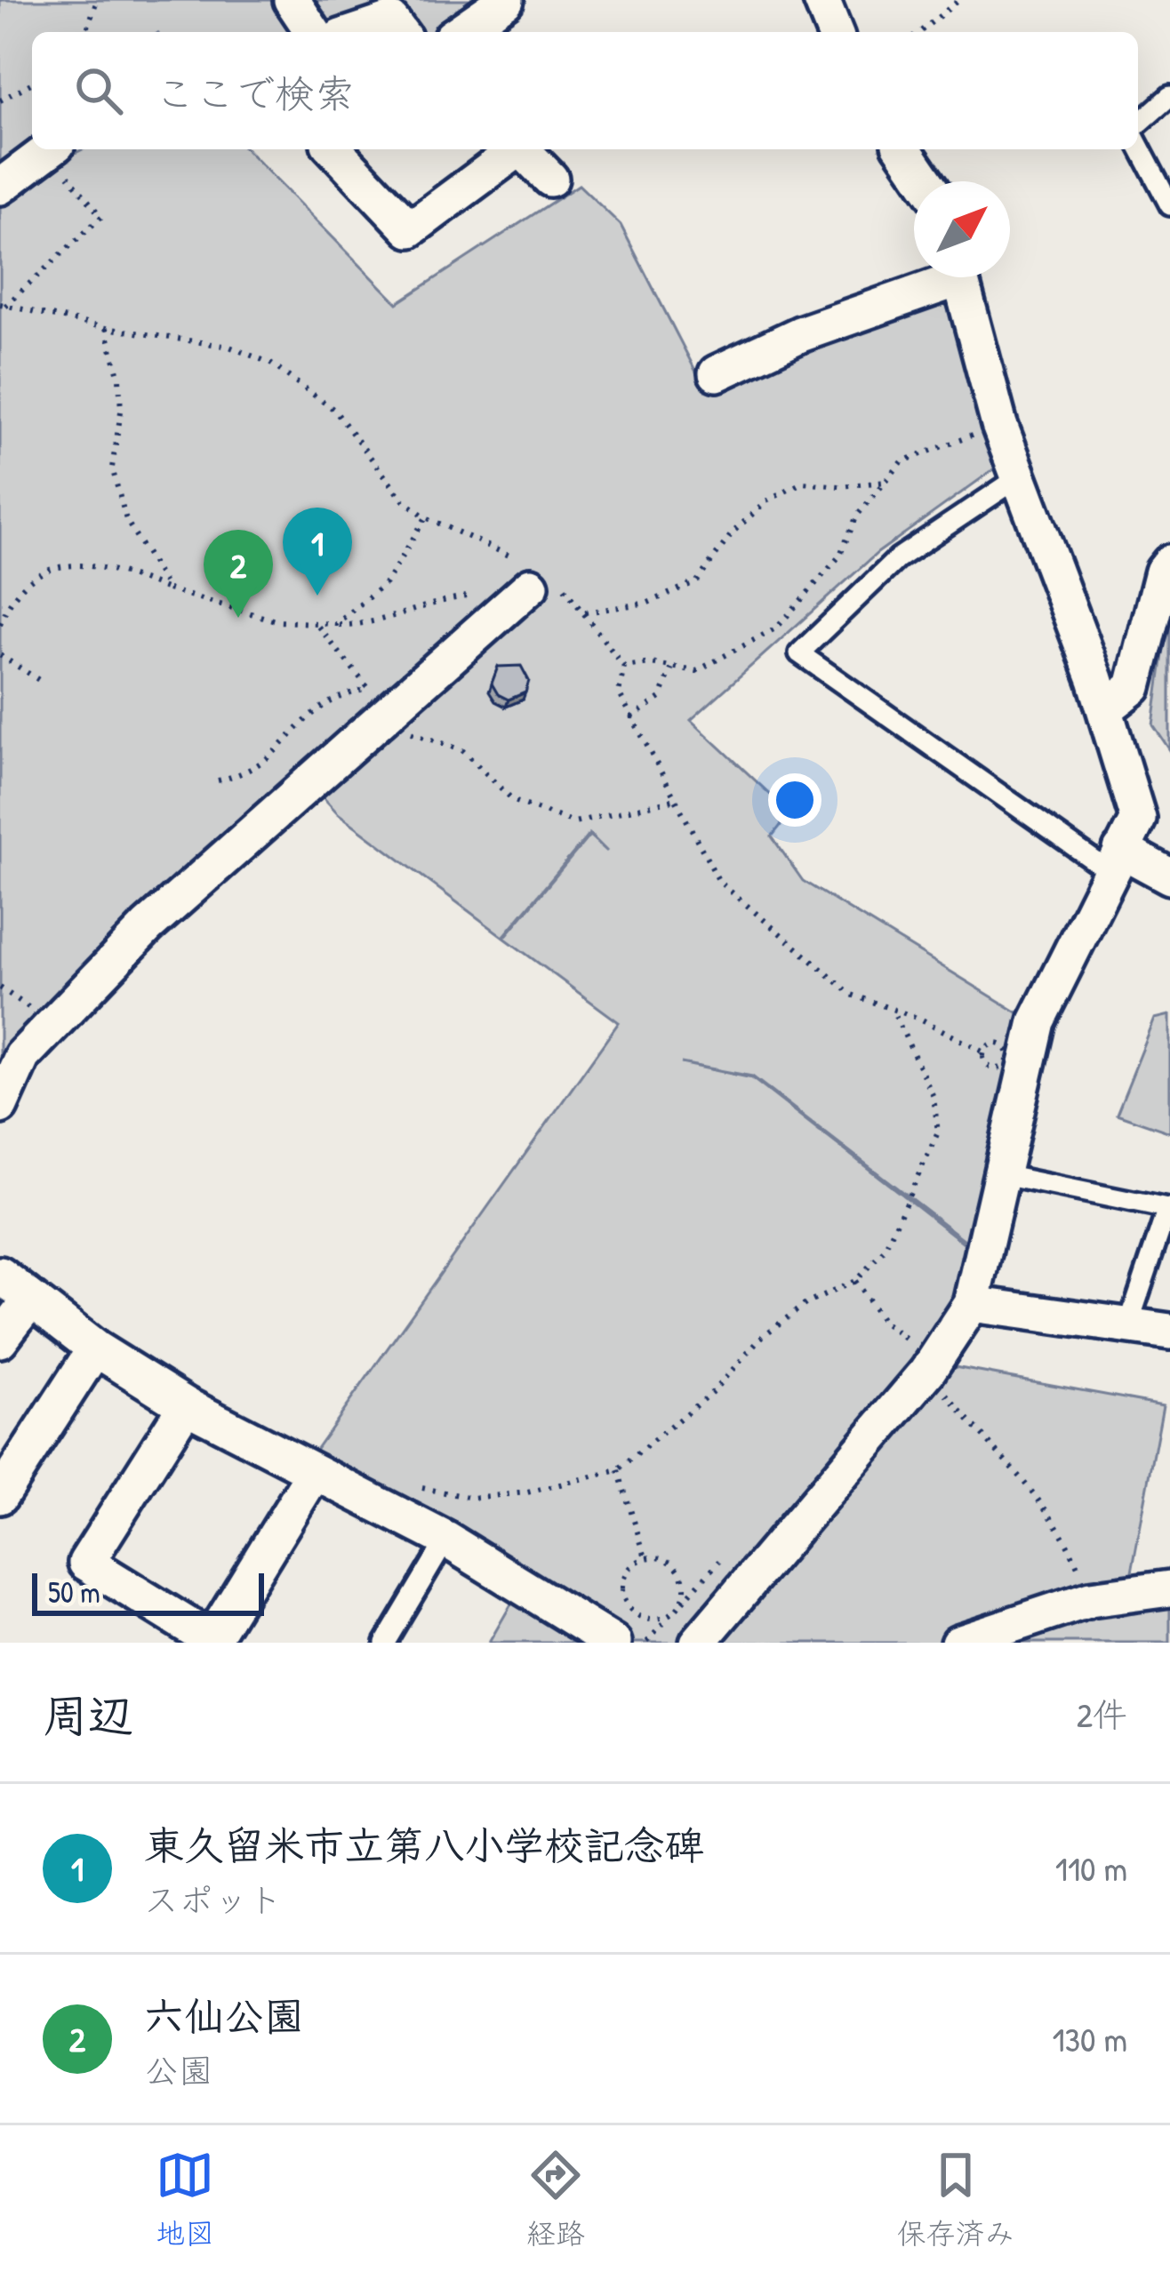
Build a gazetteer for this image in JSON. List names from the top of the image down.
{
  "scale_bar": "50 m",
  "north": "top right",
  "page": {
    "search": "ここで検索",
    "pins": ["1", "2"],
    "scale": "50 m",
    "heading": ["周辺", "2件"],
    "list": [
      {
        "mark": "1",
        "name": "東久留米市立第八小学校記念碑",
        "note": "スポット",
        "value": "110 m"
      },
      {
        "mark": "2",
        "name": "六仙公園",
        "note": "公園",
        "value": "130 m"
      }
    ],
    "nav": ["地図", "経路", "保存済み"]
  }
}
